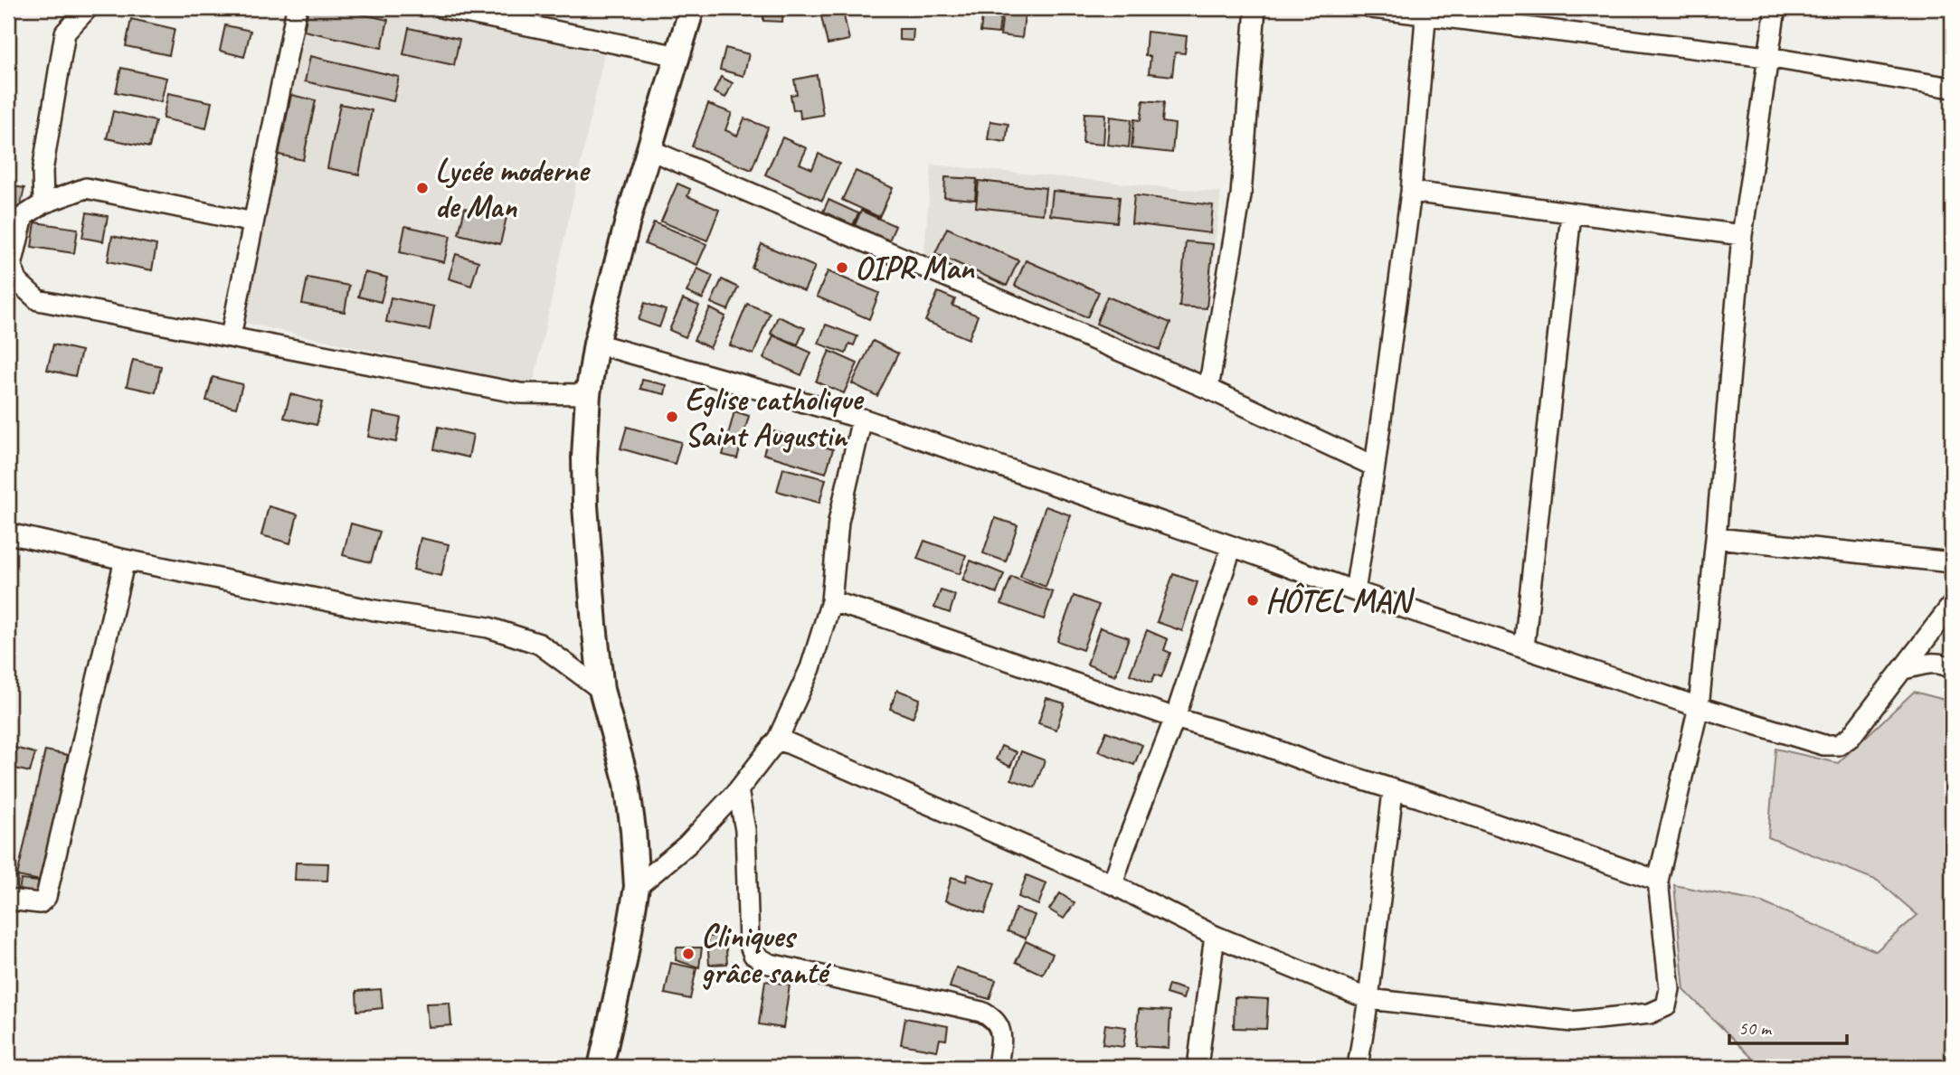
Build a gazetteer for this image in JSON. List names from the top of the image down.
{
  "places": [
    "Lycée moderne de Man",
    "OIPR Man",
    "Eglise catholique Saint Augustin",
    "HÔTEL MAN",
    "Cliniques grâce santé"
  ],
  "scale_bar": "50 m"
}
